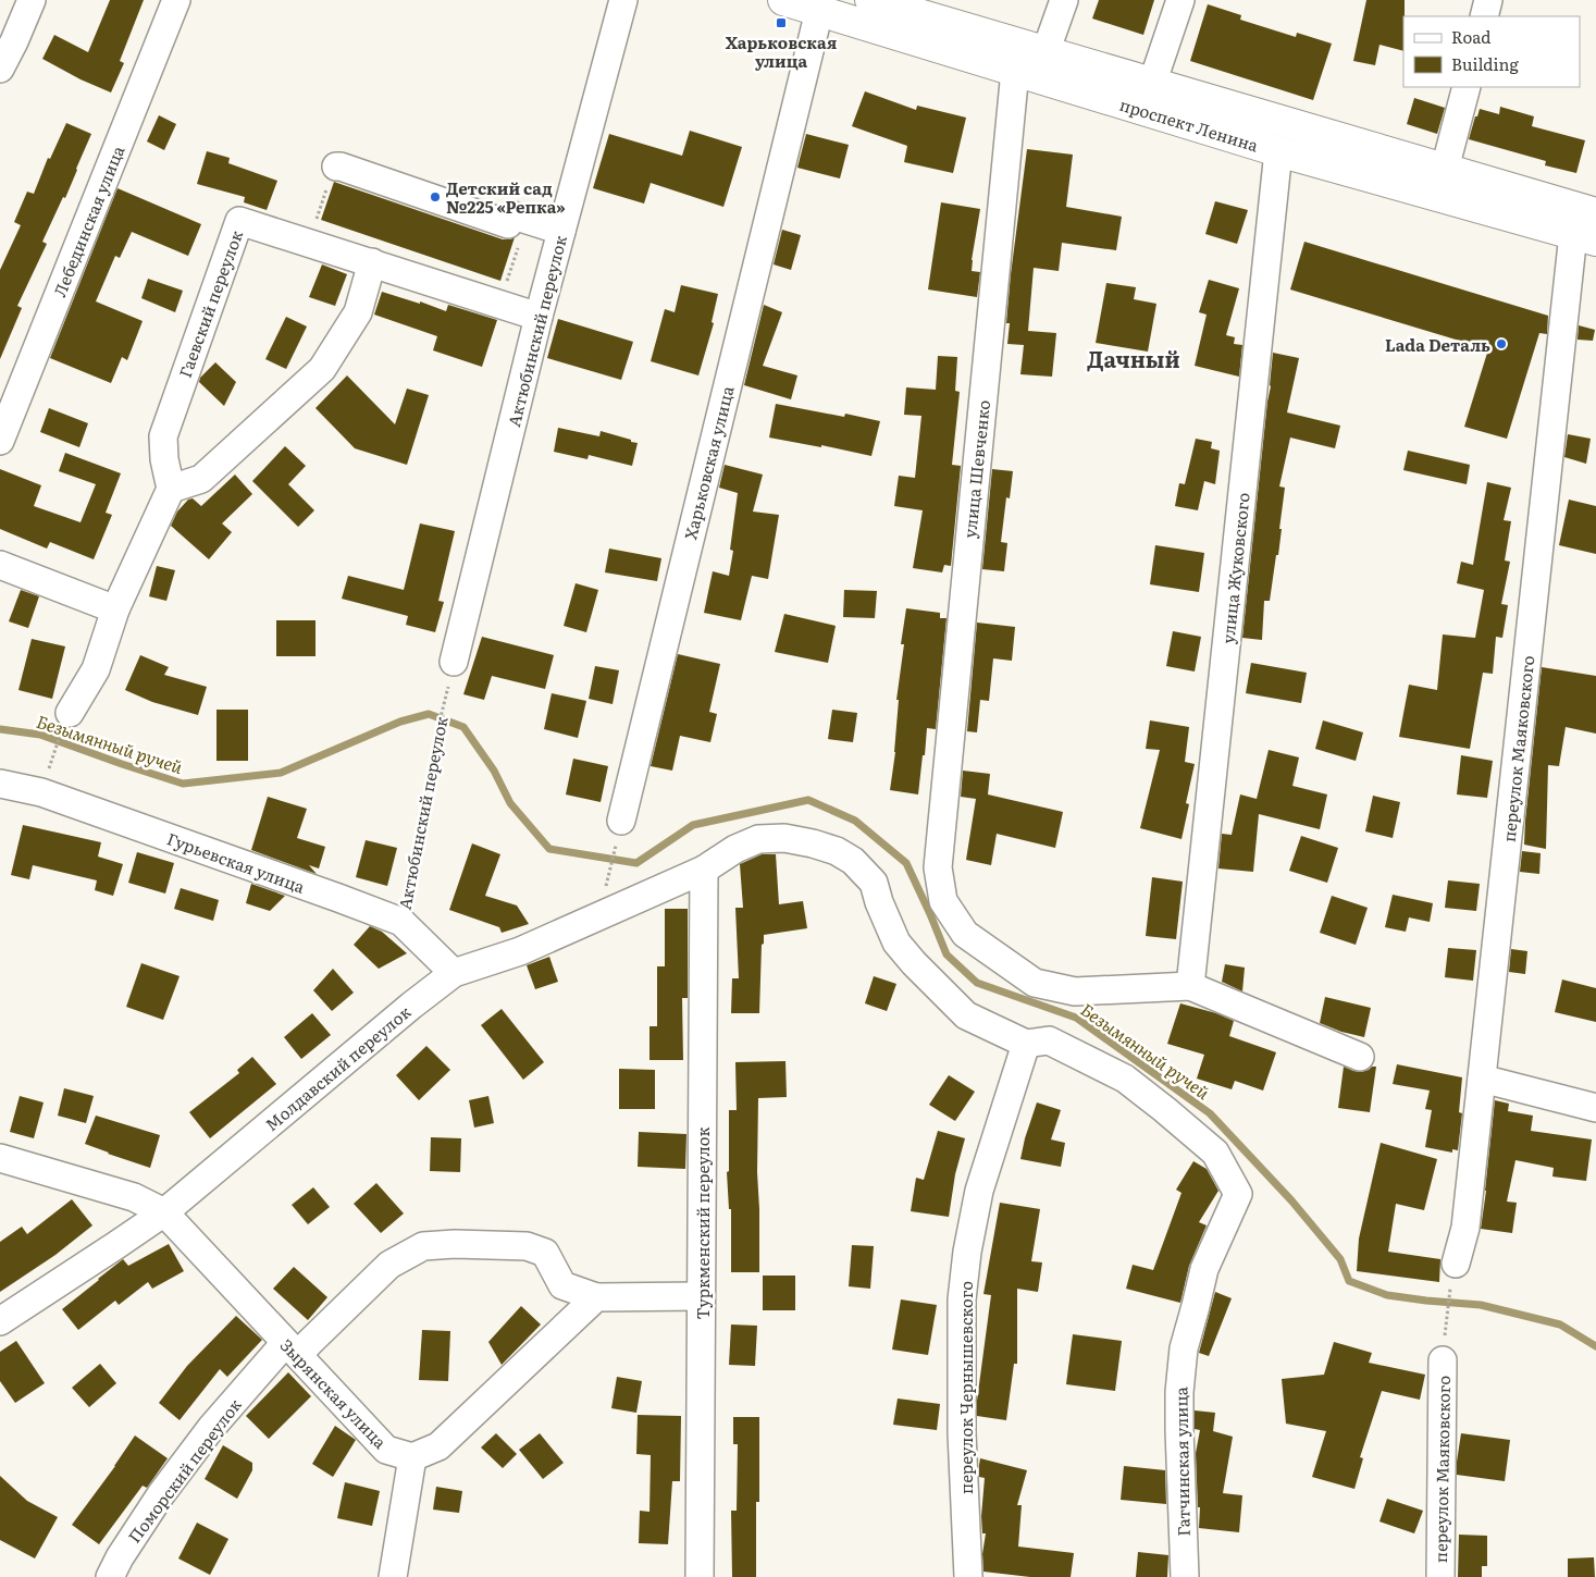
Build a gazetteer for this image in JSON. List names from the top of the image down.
{
  "streets": {
    "main road": ["проспект Ленина"],
    "street": [
      "Лебединская улица",
      "Гаевский переулок",
      "Актюбинский переулок",
      "Харьковская улица",
      "улица Шевченко",
      "улица Жуковского",
      "переулок Маяковского",
      "Гурьевская улица",
      "Молдавский переулок",
      "Туркменский переулок",
      "переулок Чернышевского",
      "Зырянская улица",
      "Гатчинская улица",
      "Поморский переулок"
    ]
  },
  "crossings": [
    ["проспект Ленина", "Харьковская улица"],
    ["проспект Ленина", "улица Шевченко"],
    ["проспект Ленина", "улица Жуковского"],
    ["проспект Ленина", "переулок Маяковского"],
    ["Гаевский переулок", "Актюбинский переулок"],
    ["Актюбинский переулок", "Гурьевская улица"],
    ["улица Шевченко", "улица Жуковского"],
    ["Гурьевская улица", "Молдавский переулок"],
    ["Молдавский переулок", "Туркменский переулок"],
    ["Молдавский переулок", "переулок Чернышевского"],
    ["Молдавский переулок", "Зырянская улица"],
    ["Молдавский переулок", "Гатчинская улица"],
    ["переулок Чернышевского", "Гатчинская улица"],
    ["Зырянская улица", "Поморский переулок"]
  ],
  "districts": ["Дачный"],
  "water": ["Безымянный ручей"],
  "places": {
    "transit": ["Харьковская улица"],
    "other": ["Детский сад №225 «Репка»", "Lada Dеталь"]
  },
  "legend": ["Road", "Building"]
}
